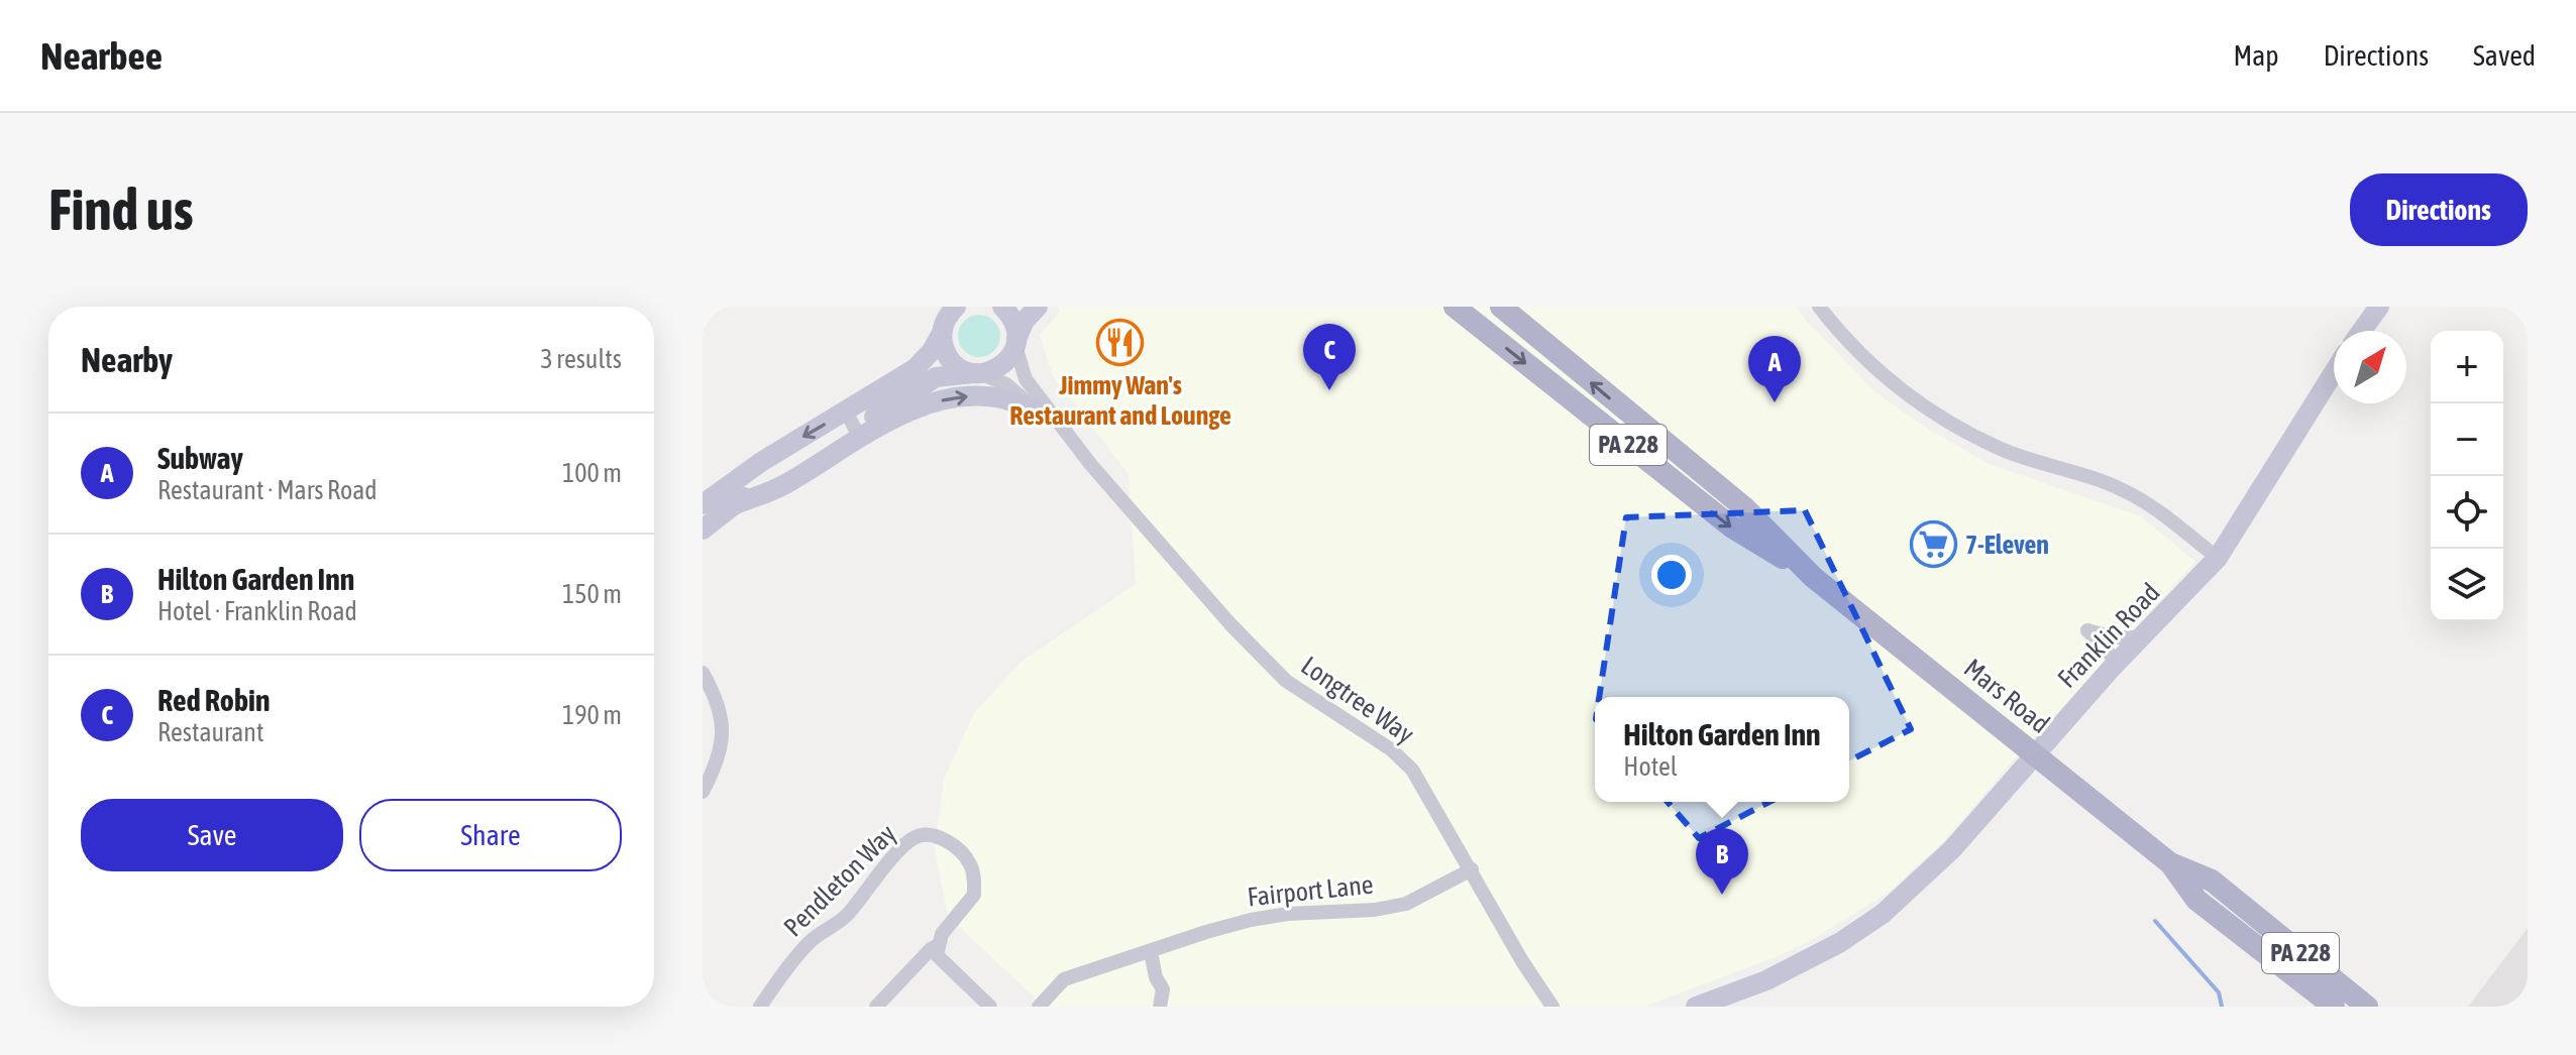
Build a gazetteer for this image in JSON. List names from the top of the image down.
{
  "streets": {
    "main road": ["PA 228", "Mars Road"],
    "street": [
      "Franklin Road",
      "Longtree Way",
      "Pendleton Way",
      "Fairport Lane"
    ]
  },
  "crossings": [
    ["Franklin Road", "Mars Road"],
    ["Longtree Way", "Fairport Lane"]
  ],
  "places": {
    "restaurant": ["Jimmy Wan's Restaurant and Lounge"],
    "supermarket": ["7-Eleven"]
  },
  "north": "top right",
  "page": {
    "header": "Nearbee",
    "nav": ["Map", "Directions", "Saved"],
    "buttons": [
      "Directions",
      ["Save", "Share"]
    ],
    "title": "Find us",
    "heading": ["Nearby", "3 results"],
    "pins": ["C", "A", "B"],
    "map_buttons": ["+", "−"],
    "list": [
      {
        "mark": "A",
        "name": "Subway",
        "note": "Restaurant · Mars Road",
        "value": "100 m"
      },
      {
        "mark": "B",
        "name": "Hilton Garden Inn",
        "note": "Hotel · Franklin Road",
        "value": "150 m"
      },
      {
        "mark": "C",
        "name": "Red Robin",
        "note": "Restaurant",
        "value": "190 m"
      }
    ],
    "popup": ["Hilton Garden Inn", "Hotel"]
  }
}
